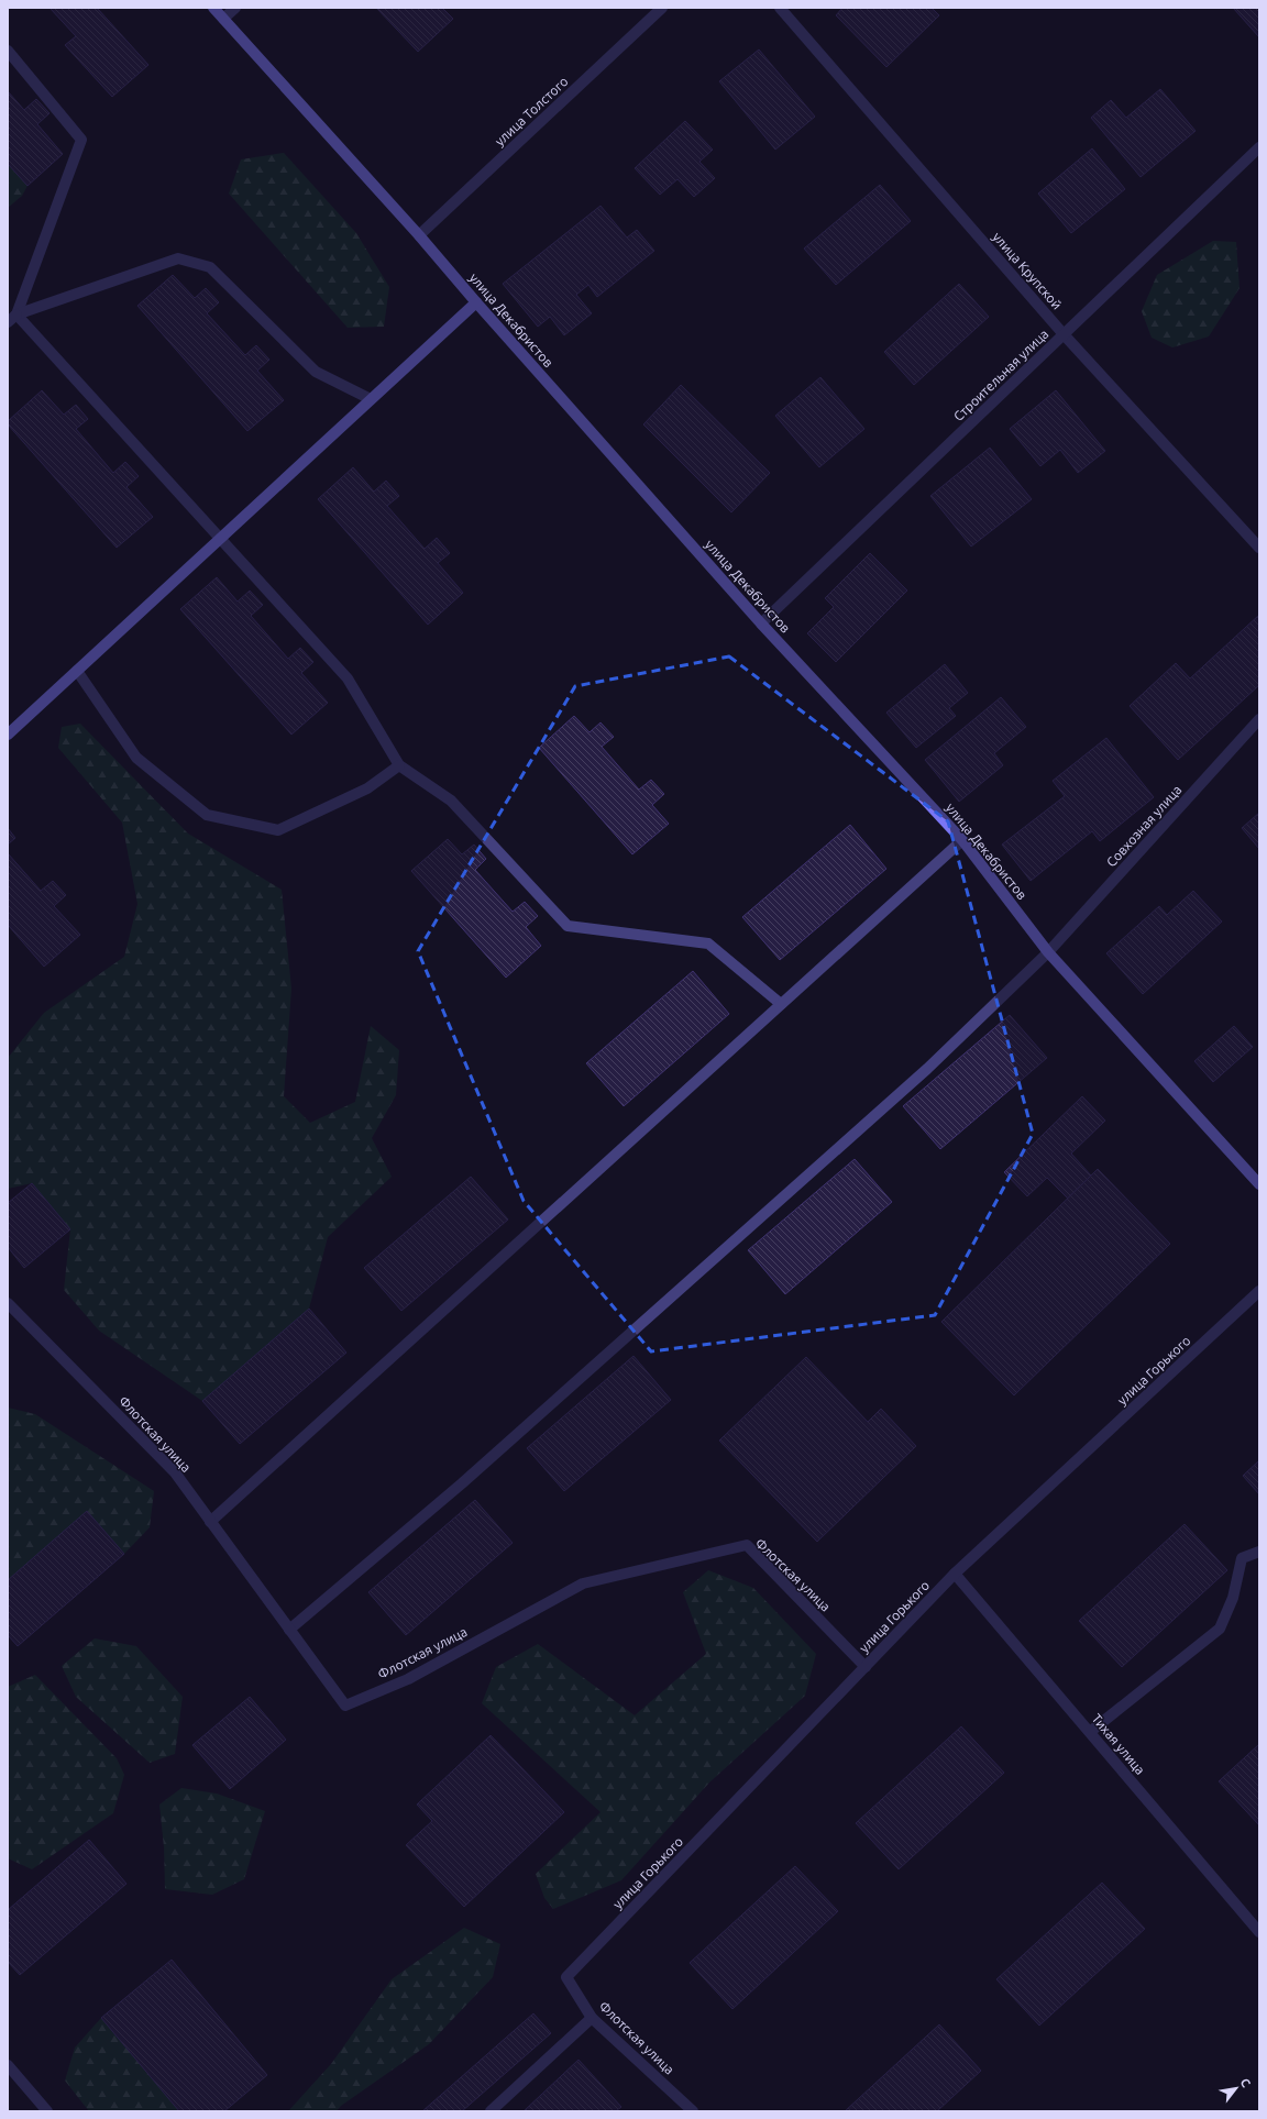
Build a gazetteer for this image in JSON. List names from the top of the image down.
{
  "streets": {
    "street": [
      "улица Толстого",
      "улица Крупской",
      "улица Декабристов",
      "Строительная улица",
      "Совхозная улица",
      "улица Горького",
      "Флотская улица",
      "Тихая улица"
    ]
  },
  "crossings": [
    ["улица Толстого", "улица Декабристов"],
    ["улица Крупской", "Строительная улица"],
    ["улица Декабристов", "Строительная улица"],
    ["улица Декабристов", "Совхозная улица"],
    ["Совхозная улица", "Флотская улица"],
    ["улица Горького", "Флотская улица"],
    ["улица Горького", "Тихая улица"]
  ],
  "north": "top right"
}
